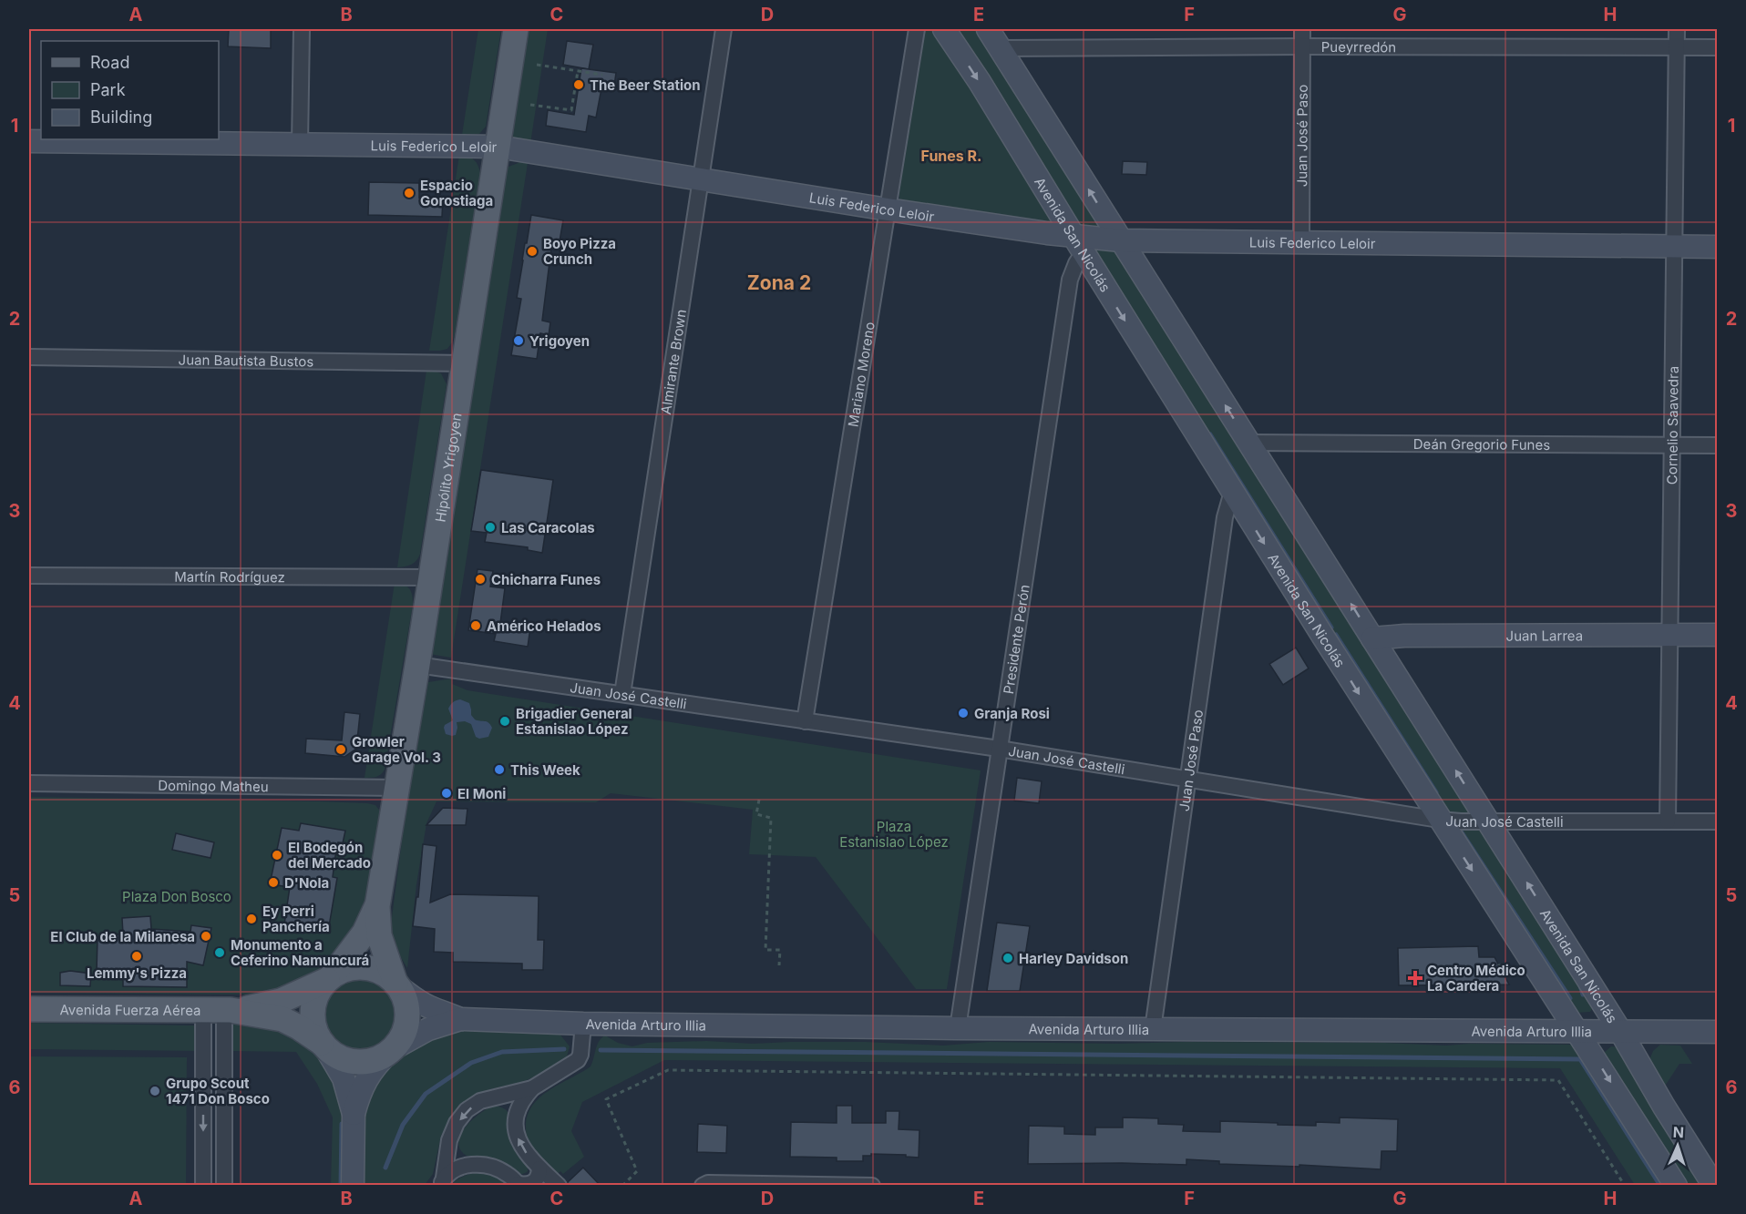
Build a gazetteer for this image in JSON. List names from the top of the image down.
{
  "streets": {
    "main road": ["Hipólito Yrigoyen", "Avenida Fuerza Aérea"],
    "street": [
      "Pueyrredón",
      "Juan José Paso",
      "Luis Federico Leloir",
      "Avenida San Nicolás",
      "Juan Bautista Bustos",
      "Almirante Brown",
      "Mariano Moreno",
      "Cornelio Saavedra",
      "Deán Gregorio Funes",
      "Martín Rodríguez",
      "Juan Larrea",
      "Presidente Perón",
      "Juan José Castelli",
      "Domingo Matheu",
      "Avenida Arturo Illia"
    ]
  },
  "crossings": [
    ["Pueyrredón", "Juan José Paso"],
    ["Pueyrredón", "Avenida San Nicolás"],
    ["Pueyrredón", "Cornelio Saavedra"],
    ["Juan José Paso", "Luis Federico Leloir"],
    ["Juan José Paso", "Avenida San Nicolás"],
    ["Juan José Paso", "Juan José Castelli"],
    ["Juan José Paso", "Avenida Arturo Illia"],
    ["Luis Federico Leloir", "Avenida San Nicolás"],
    ["Luis Federico Leloir", "Almirante Brown"],
    ["Luis Federico Leloir", "Mariano Moreno"],
    ["Luis Federico Leloir", "Cornelio Saavedra"],
    ["Luis Federico Leloir", "Hipólito Yrigoyen"],
    ["Luis Federico Leloir", "Presidente Perón"],
    ["Avenida San Nicolás", "Deán Gregorio Funes"],
    ["Avenida San Nicolás", "Juan Larrea"],
    ["Avenida San Nicolás", "Presidente Perón"],
    ["Avenida San Nicolás", "Juan José Castelli"],
    ["Avenida San Nicolás", "Avenida Arturo Illia"],
    ["Juan Bautista Bustos", "Hipólito Yrigoyen"],
    ["Almirante Brown", "Juan José Castelli"],
    ["Mariano Moreno", "Juan José Castelli"],
    ["Cornelio Saavedra", "Deán Gregorio Funes"],
    ["Cornelio Saavedra", "Juan Larrea"],
    ["Cornelio Saavedra", "Juan José Castelli"],
    ["Hipólito Yrigoyen", "Martín Rodríguez"],
    ["Hipólito Yrigoyen", "Juan José Castelli"],
    ["Hipólito Yrigoyen", "Domingo Matheu"],
    ["Hipólito Yrigoyen", "Avenida Fuerza Aérea"],
    ["Hipólito Yrigoyen", "Avenida Arturo Illia"],
    ["Presidente Perón", "Juan José Castelli"],
    ["Presidente Perón", "Avenida Arturo Illia"],
    ["Avenida Fuerza Aérea", "Avenida Arturo Illia"]
  ],
  "districts": ["Funes R.", "Zona 2"],
  "parks": ["Plaza Estanislao López", "Plaza Don Bosco"],
  "places": {
    "other": [
      "The Beer Station",
      "Espacio Gorostiaga",
      "Boyo Pizza Crunch",
      "Yrigoyen",
      "Las Caracolas",
      "Chicharra Funes",
      "Américo Helados",
      "Granja Rosi",
      "Brigadier General Estanislao López",
      "Growler Garage Vol. 3",
      "This Week",
      "El Moni",
      "El Bodegón del Mercado",
      "D'Nola",
      "Ey Perri Panchería",
      "El Club de la Milanesa",
      "Monumento a Ceferino Namuncurá",
      "Lemmy's Pizza",
      "Harley Davidson",
      "Grupo Scout 1471 Don Bosco"
    ],
    "health": ["Centro Médico La Cardera"]
  },
  "legend": ["Road", "Park", "Building"],
  "north": "top",
  "grid": {
    "columns": [
      "A",
      "B",
      "C",
      "D",
      "E",
      "F",
      "G",
      "H"
    ],
    "rows": [
      "1",
      "2",
      "3",
      "4",
      "5",
      "6"
    ]
  }
}
